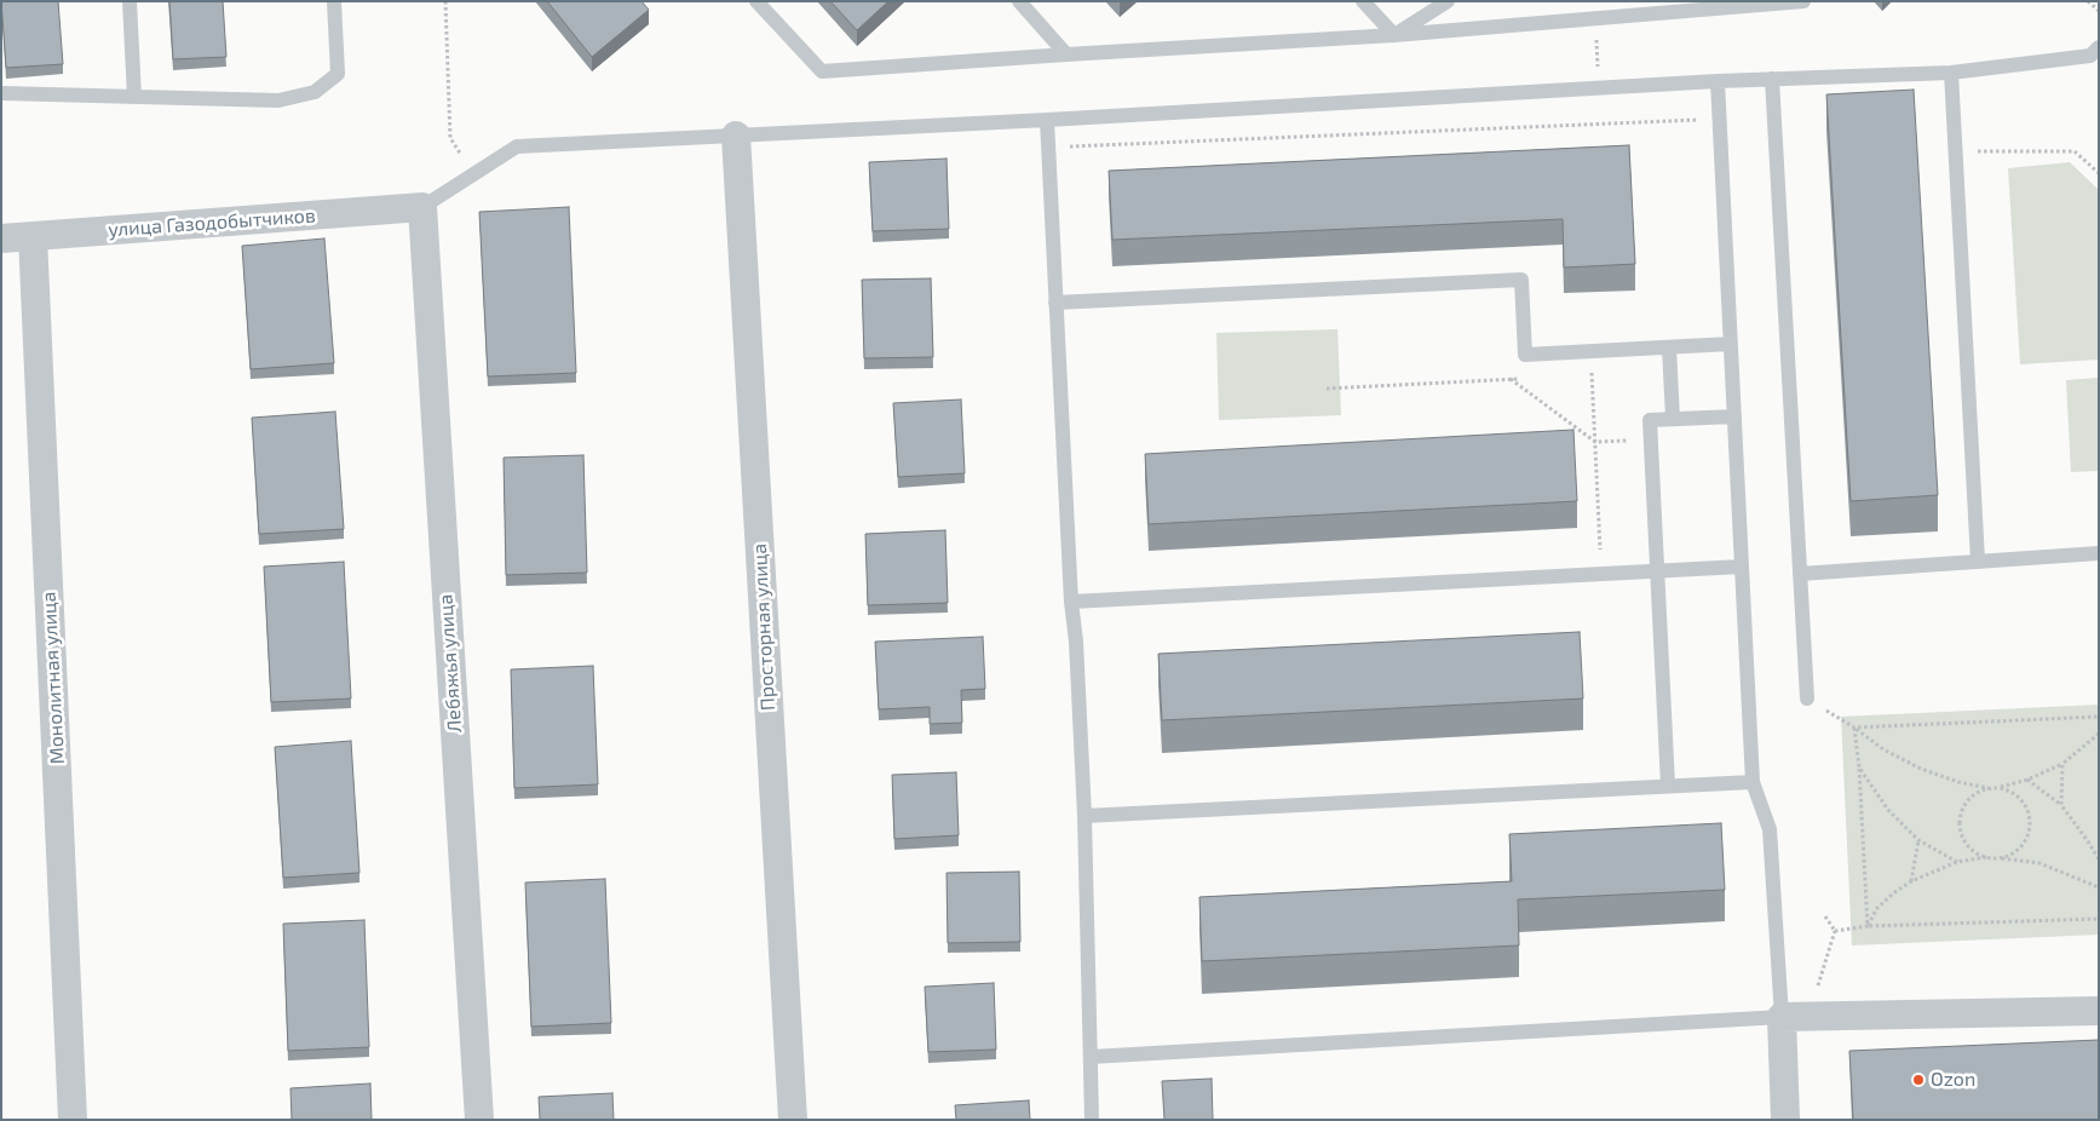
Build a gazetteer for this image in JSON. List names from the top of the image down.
{
  "streets": {
    "street": [
      "улица Газодобытчиков",
      "Просторная улица",
      "Лебяжья улица",
      "Монолитная улица"
    ]
  },
  "crossings": [
    ["улица Газодобытчиков", "Лебяжья улица"],
    ["улица Газодобытчиков", "Монолитная улица"]
  ],
  "places": ["Ozon"]
}
